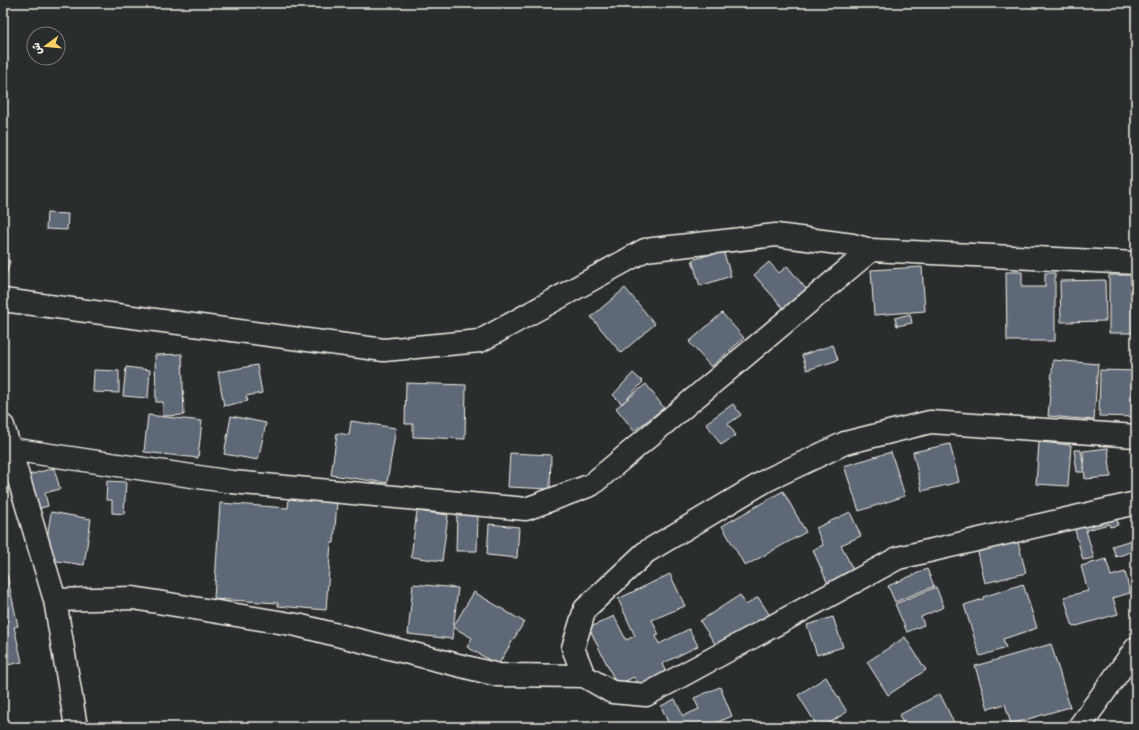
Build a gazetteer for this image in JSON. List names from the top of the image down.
{
  "north": "left"
}
